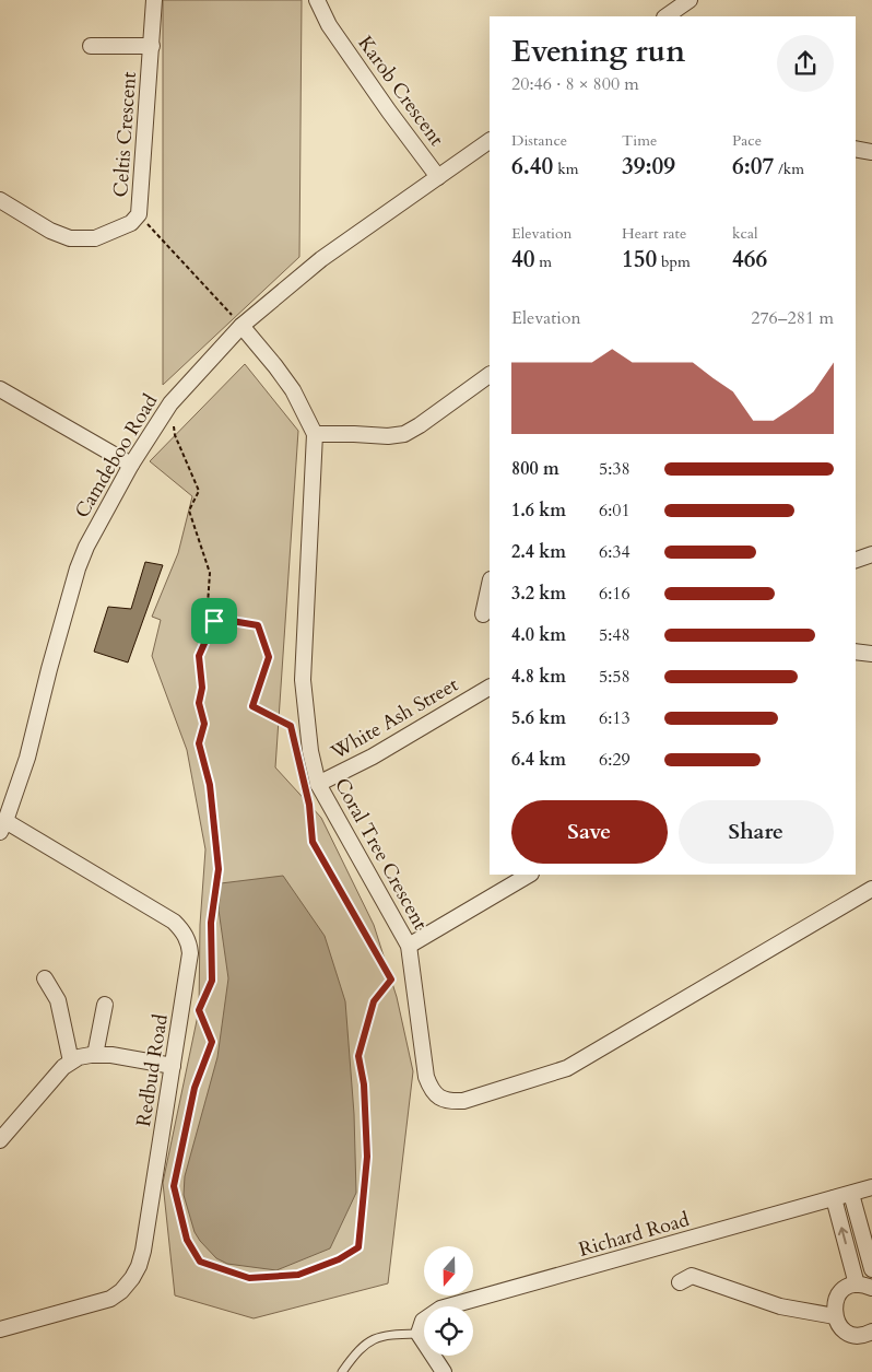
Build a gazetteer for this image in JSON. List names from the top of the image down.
{
  "streets": {
    "street": [
      "Karob Crescent",
      "Celtis Crescent",
      "Camdeboo Road",
      "White Ash Street",
      "Coral Tree Crescent",
      "Redbud Road",
      "Richard Road"
    ]
  },
  "crossings": [
    ["Karob Crescent", "Camdeboo Road"],
    ["Camdeboo Road", "Redbud Road"],
    ["White Ash Street", "Coral Tree Crescent"]
  ],
  "north": "bottom",
  "page": {
    "heading": ["Evening run", "20:46 · 8 × 800 m"],
    "stats": [
      ["Distance", "6.40 km"],
      ["Time", "39:09"],
      ["Pace", "6:07 /km"],
      ["Elevation", "40 m"],
      ["Heart rate", "150 bpm"],
      ["kcal", "466"]
    ],
    "chart": ["Elevation", "276–281 m"],
    "list": [
      {
        "name": "800 m",
        "note": "5:38"
      },
      {
        "name": "1.6 km",
        "note": "6:01"
      },
      {
        "name": "2.4 km",
        "note": "6:34"
      },
      {
        "name": "3.2 km",
        "note": "6:16"
      },
      {
        "name": "4.0 km",
        "note": "5:48"
      },
      {
        "name": "4.8 km",
        "note": "5:58"
      },
      {
        "name": "5.6 km",
        "note": "6:13"
      },
      {
        "name": "6.4 km",
        "note": "6:29"
      }
    ],
    "buttons": ["Save", "Share"]
  }
}
